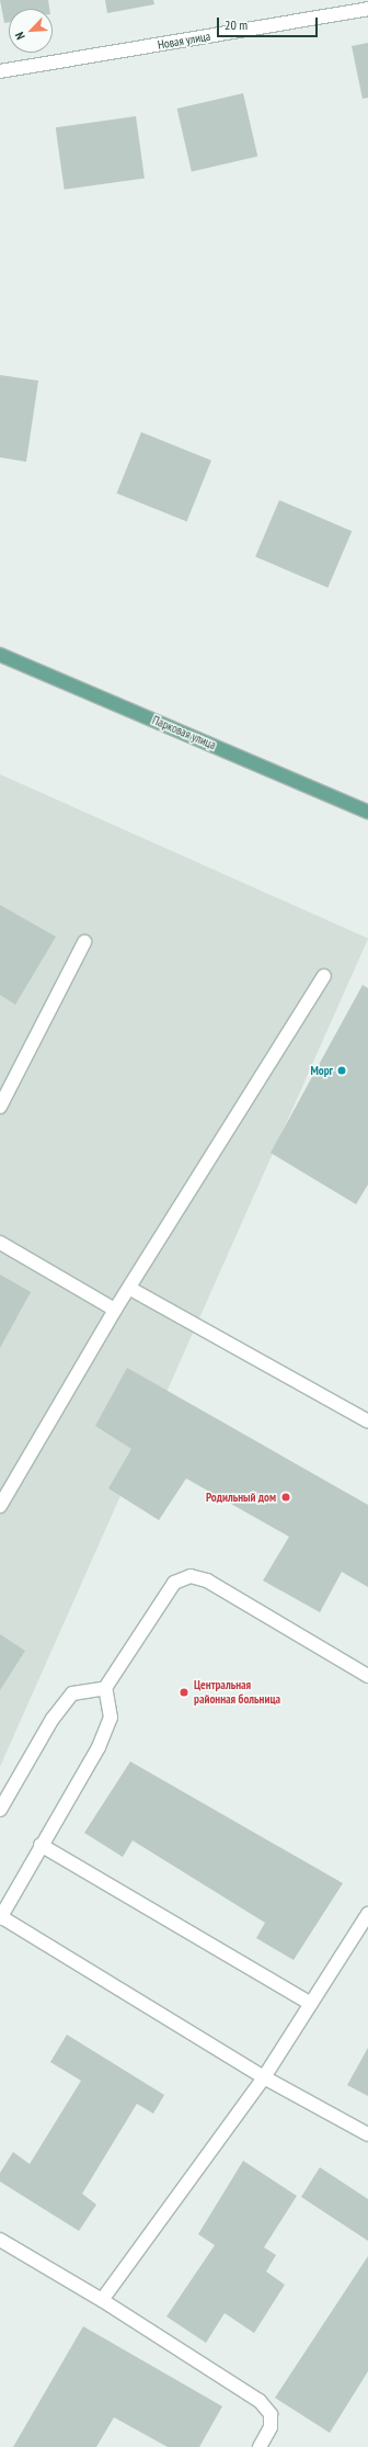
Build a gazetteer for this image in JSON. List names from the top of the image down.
{
  "streets": {
    "main road": ["Парковая улица"],
    "street": ["Новая улица"]
  },
  "places": ["Морг", "Родильный дом", "Центральная районная больница"],
  "scale_bar": "20 m",
  "north": "bottom left"
}
